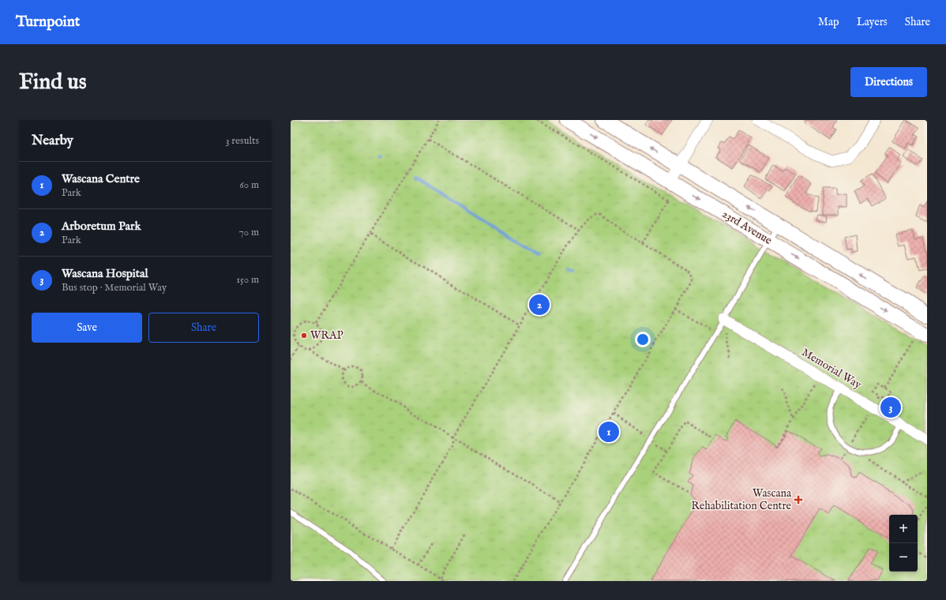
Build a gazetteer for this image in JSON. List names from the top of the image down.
{
  "streets": {
    "main road": ["23rd Avenue"],
    "street": ["Memorial Way"]
  },
  "places": {
    "other": ["WRAP"],
    "health": ["Wascana Rehabilitation Centre"]
  },
  "page": {
    "header": "Turnpoint",
    "nav": ["Map", "Layers", "Share"],
    "buttons": [
      "Directions",
      ["Save", "Share"]
    ],
    "title": "Find us",
    "heading": ["Nearby", "3 results"],
    "list": [
      {
        "mark": "1",
        "name": "Wascana Centre",
        "note": "Park",
        "value": "60 m"
      },
      {
        "mark": "2",
        "name": "Arboretum Park",
        "note": "Park",
        "value": "70 m"
      },
      {
        "mark": "3",
        "name": "Wascana Hospital",
        "note": "Bus stop · Memorial Way",
        "value": "150 m"
      }
    ],
    "pins": ["2", "3", "1"],
    "map_buttons": ["+", "−"]
  }
}
